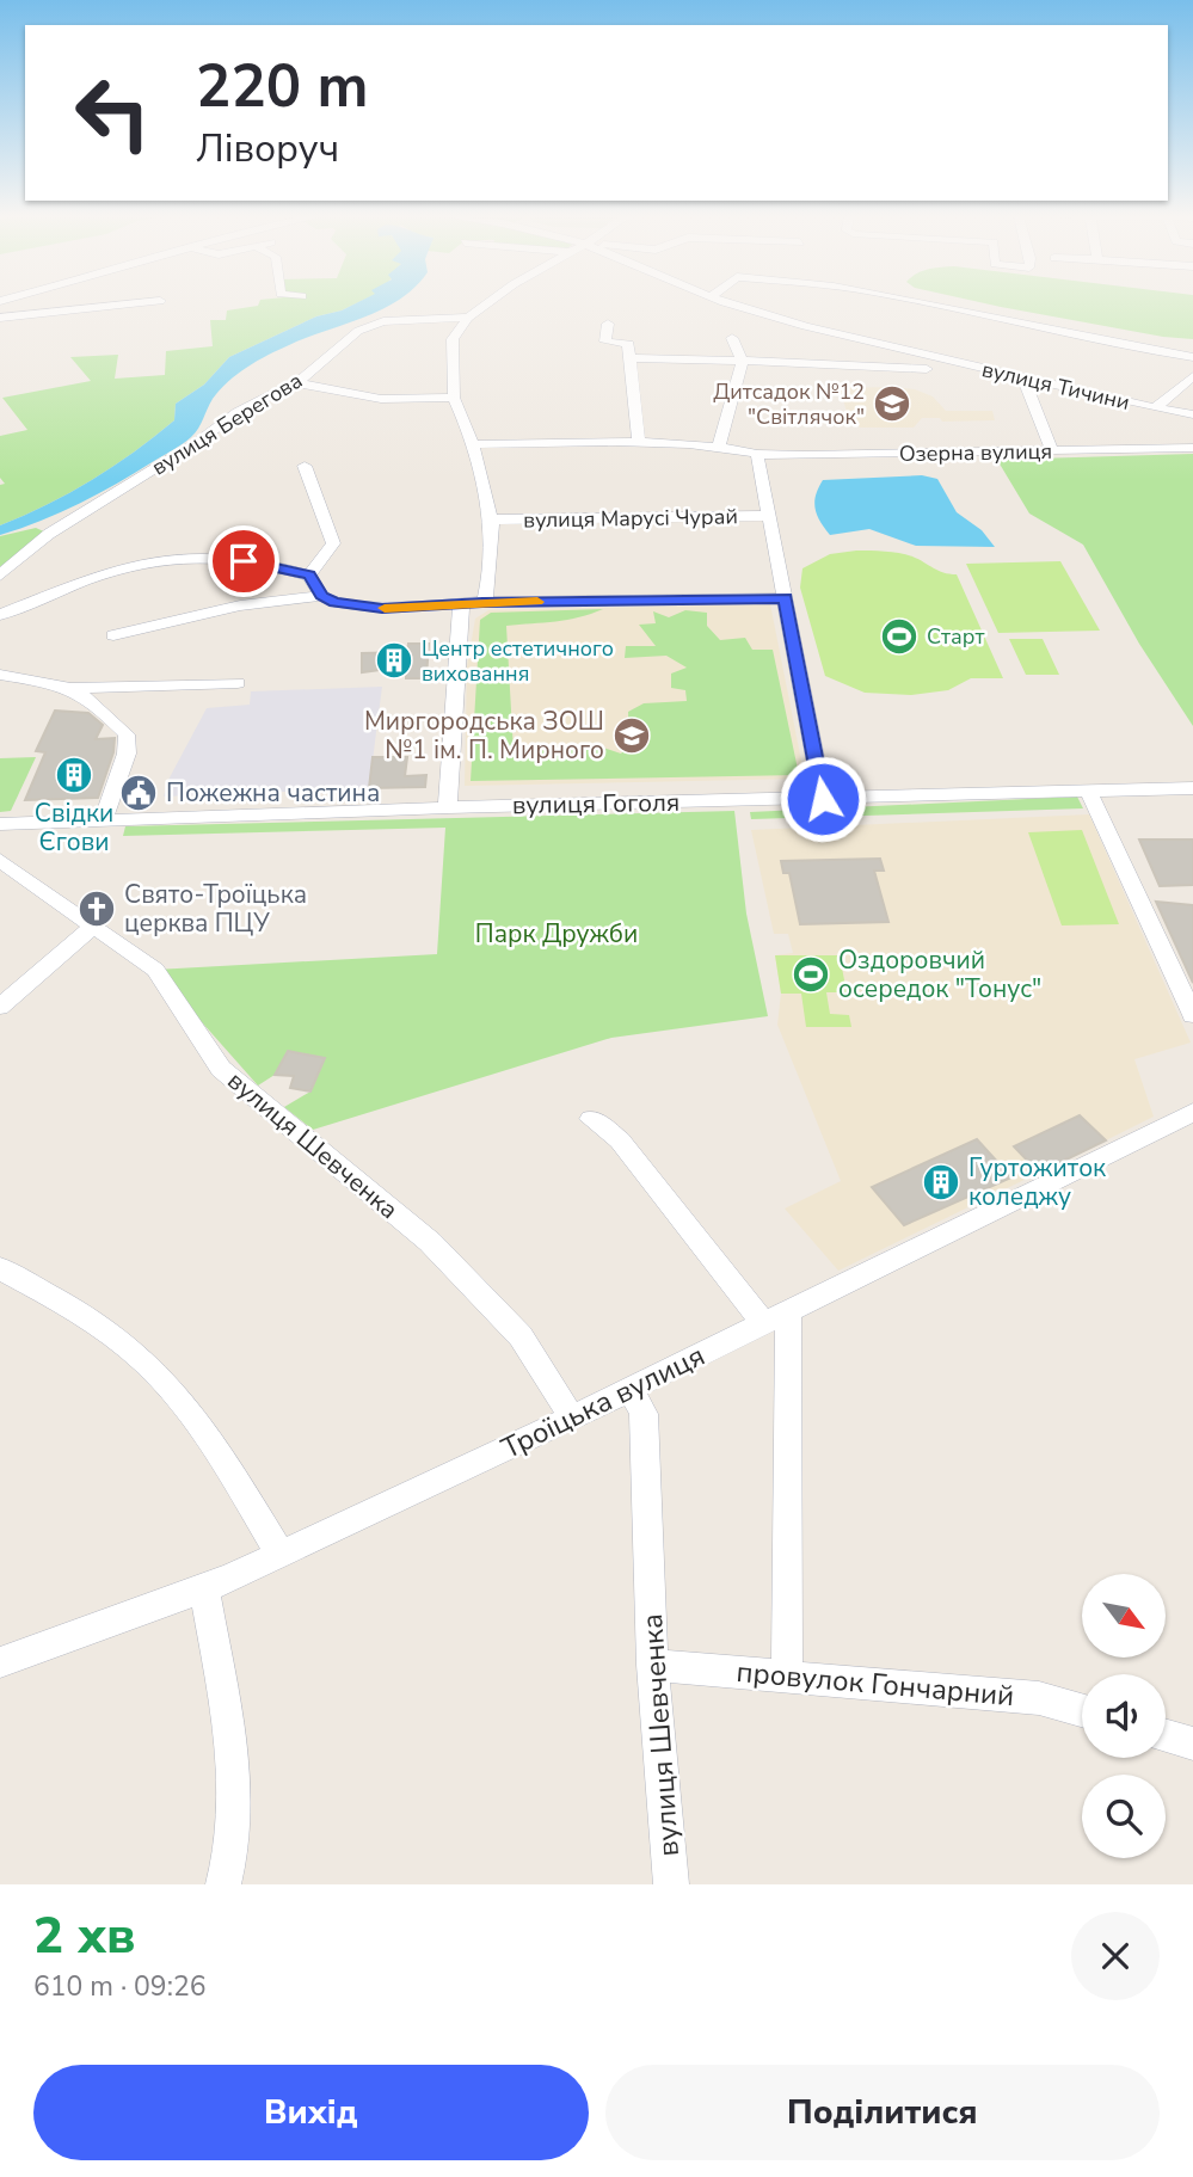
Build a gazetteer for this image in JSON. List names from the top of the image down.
{
  "streets": {
    "street": [
      "вулиця Тичини",
      "вулиця Берегова",
      "Озерна вулиця",
      "вулиця Марусі Чурай",
      "вулиця Гоголя",
      "вулиця Шевченка",
      "Троїцька вулиця",
      "провулок Гончарний"
    ]
  },
  "crossings": [
    ["вулиця Берегова", "вулиця Марусі Чурай"],
    ["Озерна вулиця", "вулиця Марусі Чурай"],
    ["вулиця Шевченка", "Троїцька вулиця"],
    ["вулиця Шевченка", "провулок Гончарний"]
  ],
  "parks": ["Парк Дружби"],
  "places": {
    "school or university": ["Дитсадок №12 \"Світлячок\"", "Миргородська ЗОШ №1 ім. П. Мирного"],
    "sports": ["Старт", "Оздоровчий осередок \"Тонус\""],
    "building": ["Центр естетичного виховання", "Свідки Єгови", "Гуртожиток коледжу"],
    "public building": ["Пожежна частина"],
    "church": ["Свято-Троїцька церква ПЦУ"]
  },
  "north": "bottom right",
  "page": {
    "turn": ["220 m", "Ліворуч"],
    "heading": ["2 хв", "610 m · 09:26"],
    "buttons": ["Вихід", "Поділитися"]
  }
}
